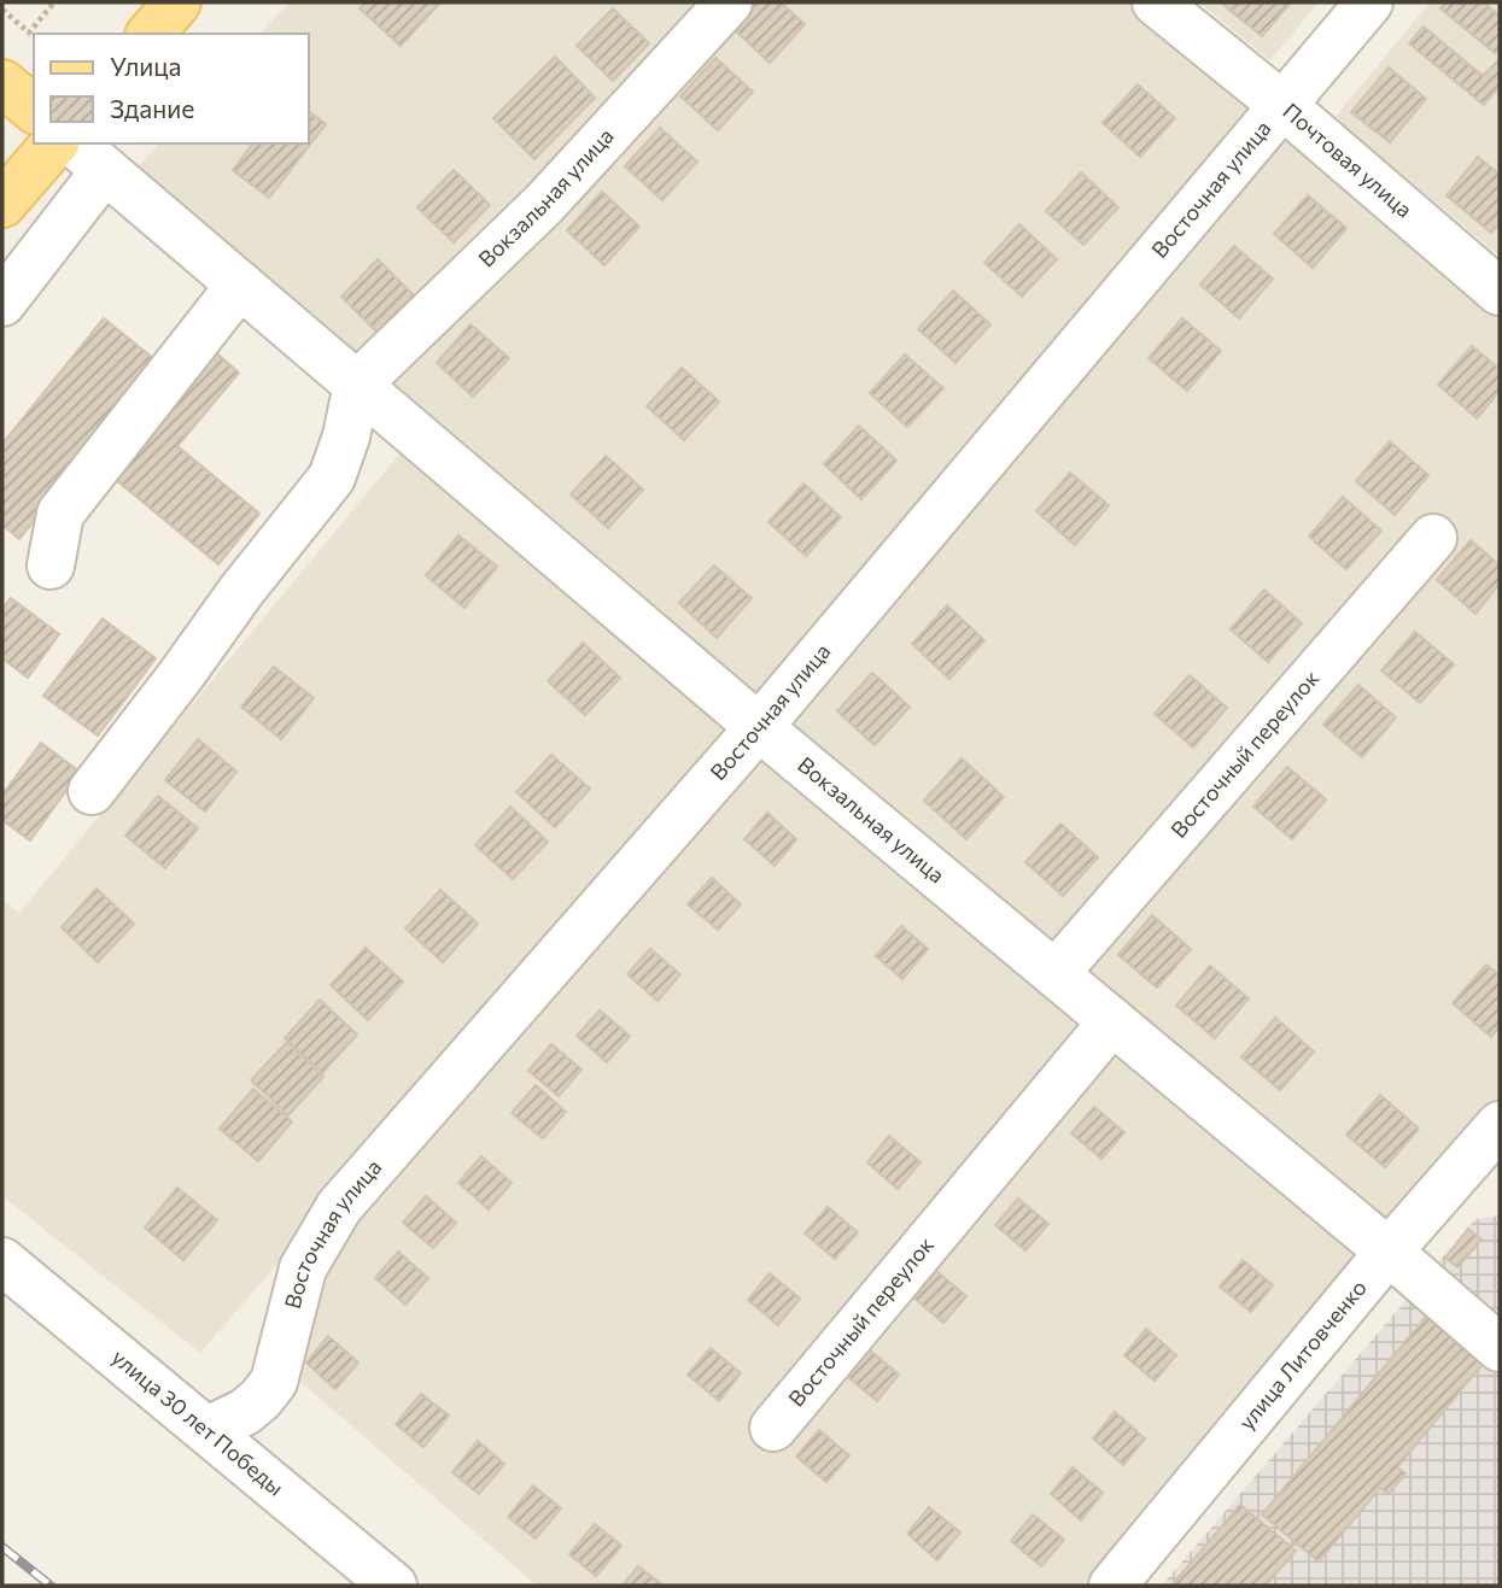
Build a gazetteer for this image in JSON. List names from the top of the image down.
{
  "streets": {
    "street": [
      "Почтовая улица",
      "Восточная улица",
      "Вокзальная улица",
      "Восточный переулок",
      "улица Литовченко",
      "улица 30 лет Победы"
    ]
  },
  "crossings": [
    ["Почтовая улица", "Восточная улица"],
    ["Восточная улица", "Вокзальная улица"],
    ["Восточная улица", "улица 30 лет Победы"],
    ["Вокзальная улица", "Восточный переулок"],
    ["Вокзальная улица", "улица Литовченко"]
  ],
  "legend": ["Улица", "Здание"]
}
